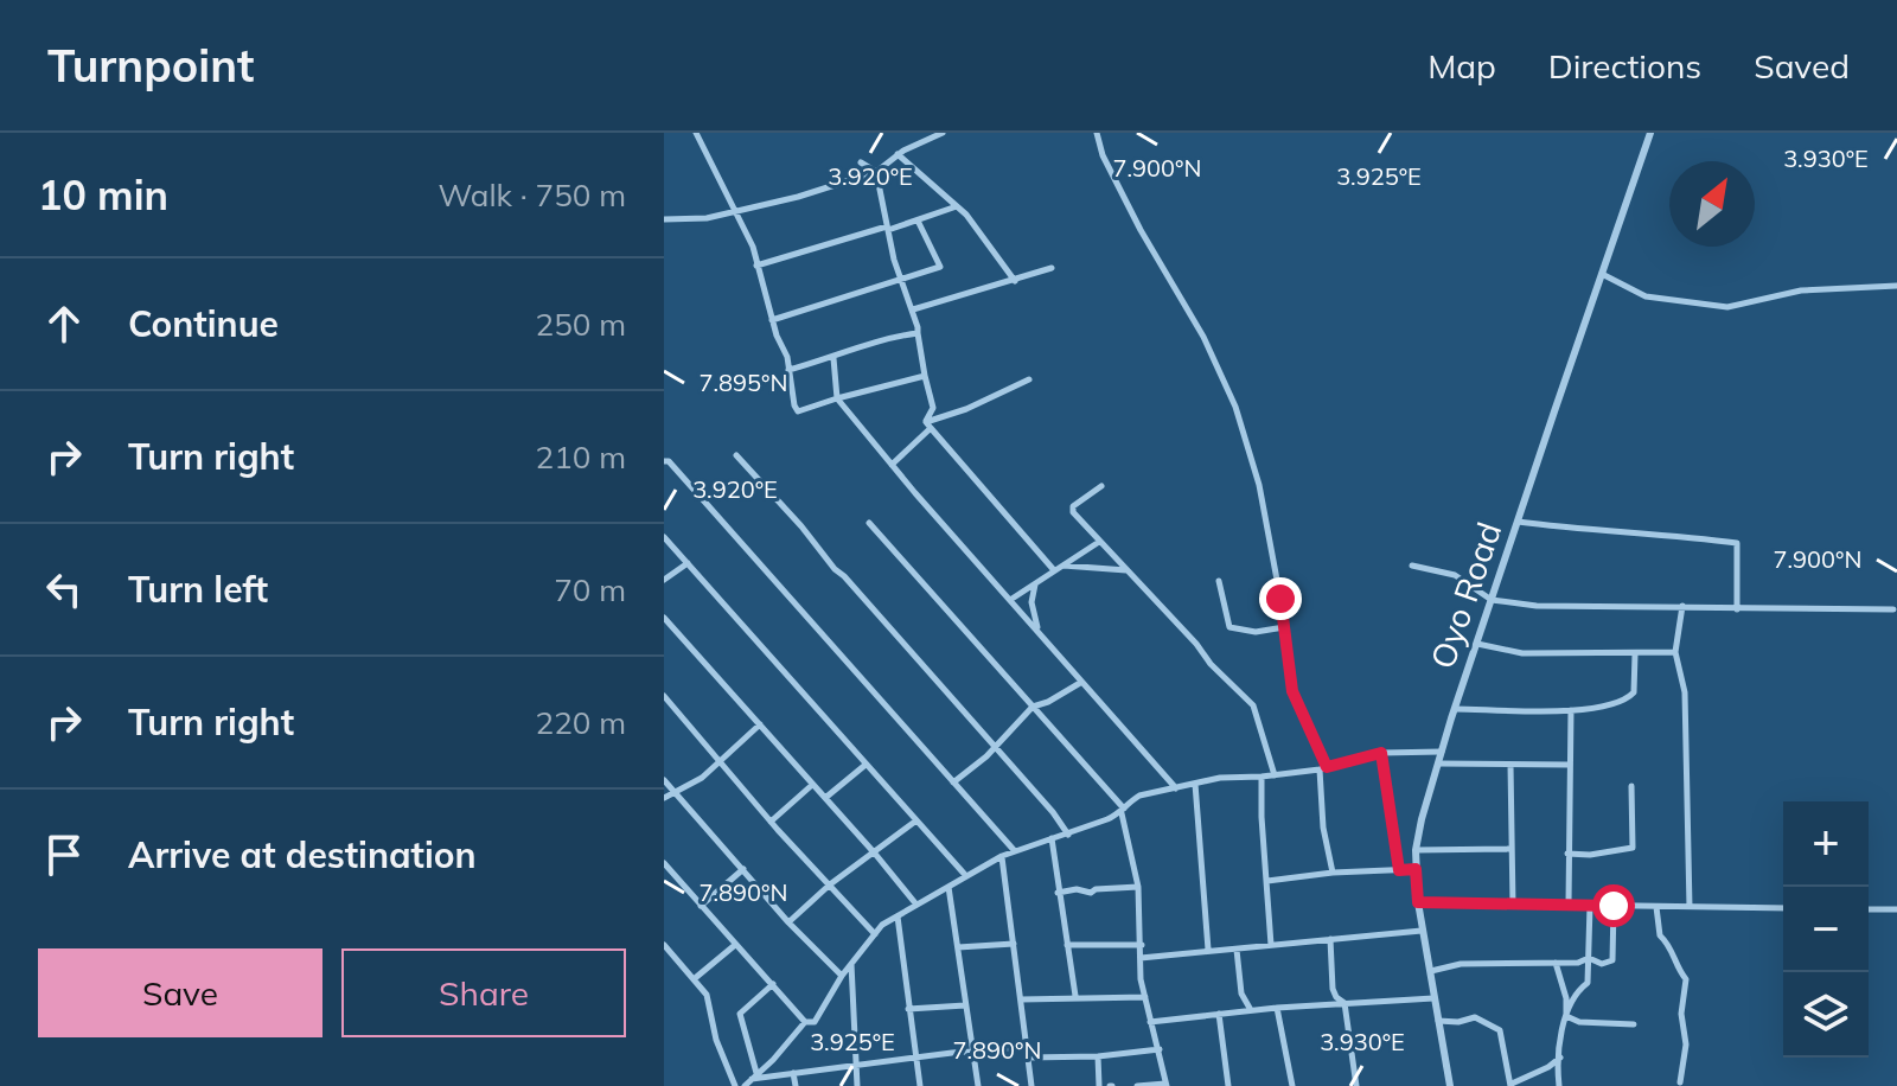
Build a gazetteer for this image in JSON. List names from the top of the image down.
{
  "streets": {
    "street": ["Oyo Road"]
  },
  "north": "top right",
  "page": {
    "header": "Turnpoint",
    "nav": ["Map", "Directions", "Saved"],
    "heading": ["10 min", "Walk · 750 m"],
    "list": [
      ["Continue", "250 m"],
      ["Turn right", "210 m"],
      ["Turn left", "70 m"],
      ["Turn right", "220 m"],
      "Arrive at destination"
    ],
    "map_buttons": ["+", "−"],
    "buttons": ["Save", "Share"]
  },
  "coordinates": [
    "3.930°E",
    "7.900°N",
    "3.920°E",
    "3.925°E",
    "7.895°N",
    "7.890°N"
  ]
}
